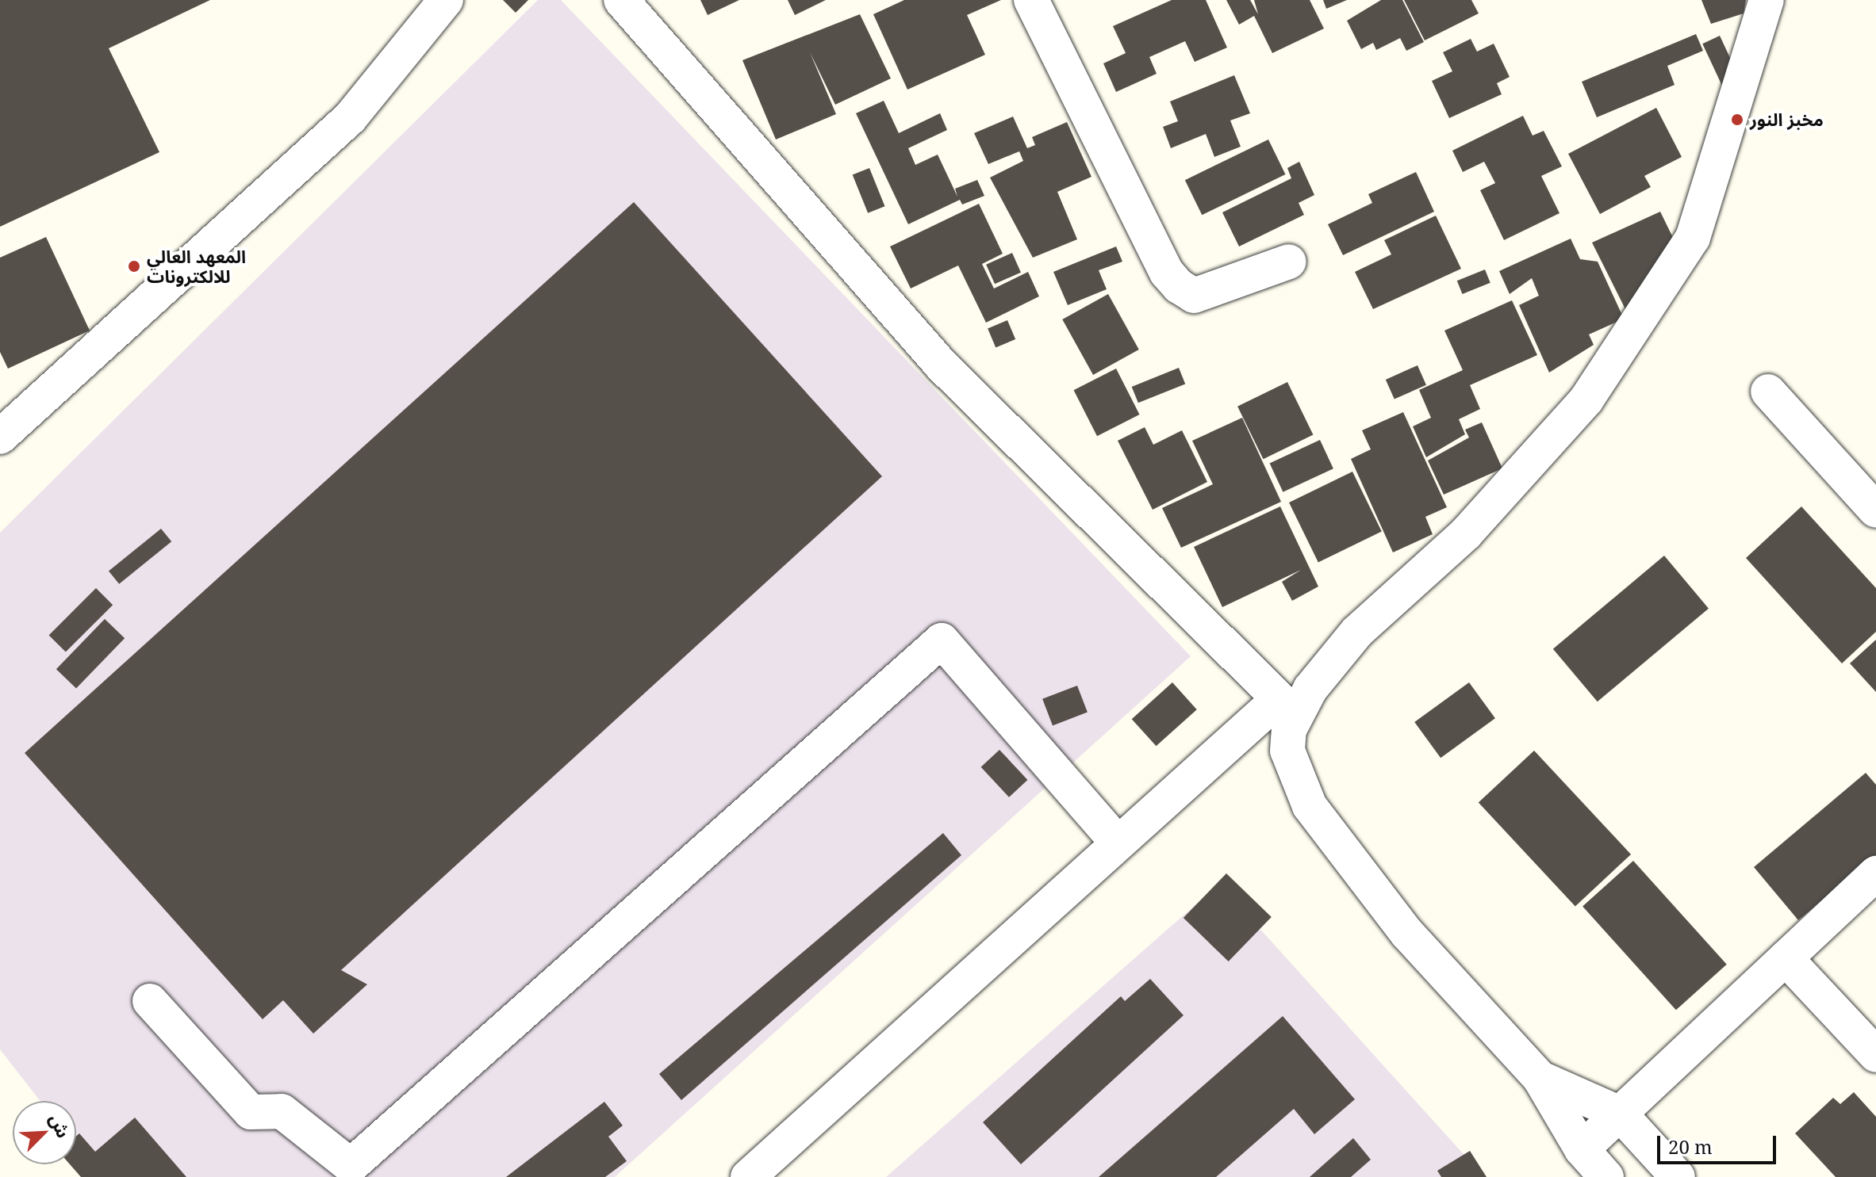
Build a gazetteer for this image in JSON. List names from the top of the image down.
{
  "places": ["مخبز النور", "المعهد العالي للالكترونات"],
  "scale_bar": "20 m",
  "north": "top right"
}
